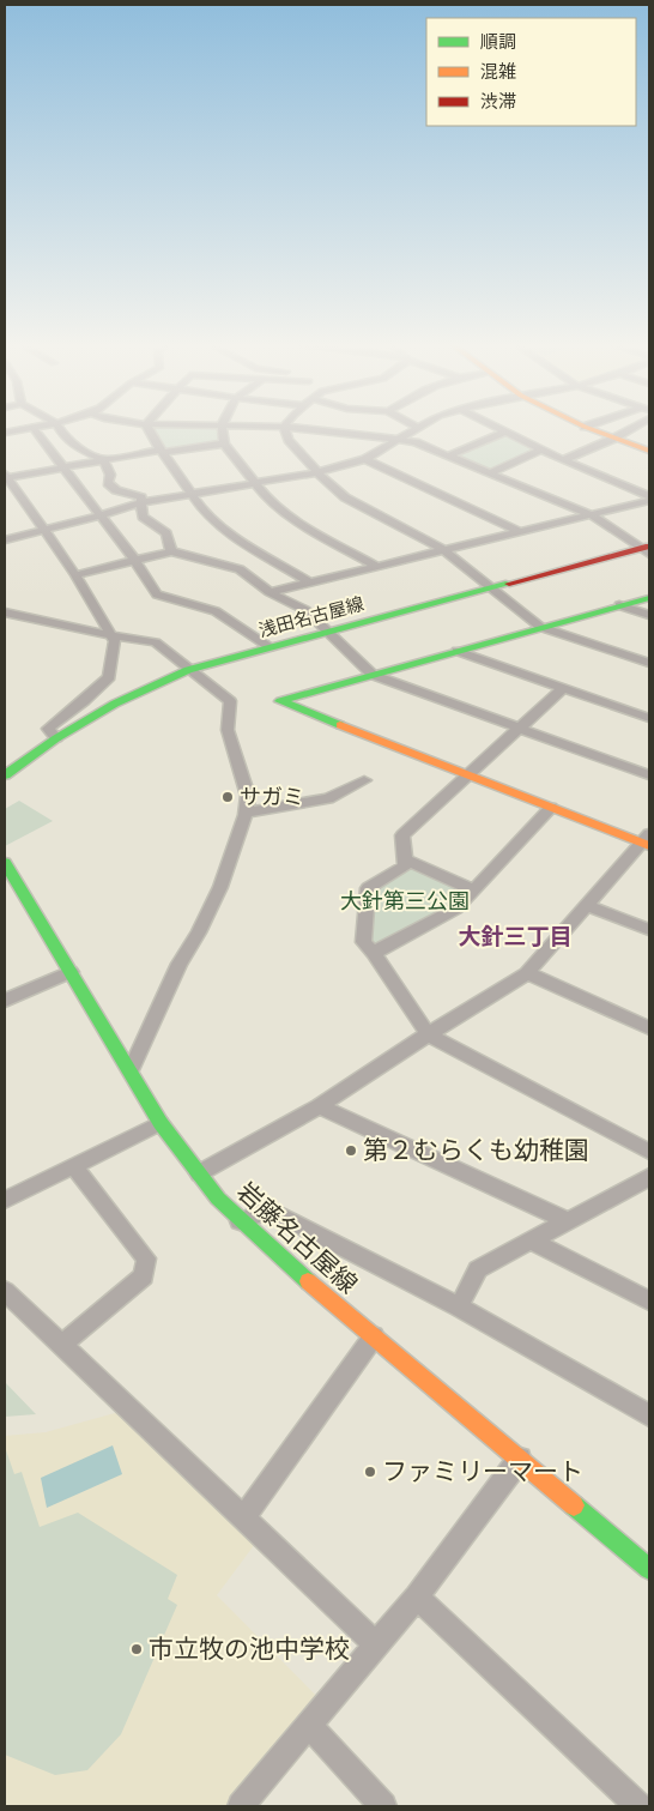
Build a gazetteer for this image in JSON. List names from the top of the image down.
{
  "streets": {
    "main road": ["浅田名古屋線", "岩藤名古屋線"]
  },
  "districts": ["大針三丁目"],
  "parks": ["大針第三公園"],
  "places": [
    "サガミ",
    "第２むらくも幼稚園",
    "ファミリーマート",
    "市立牧の池中学校"
  ],
  "legend": ["順調", "混雑", "渋滞"]
}
